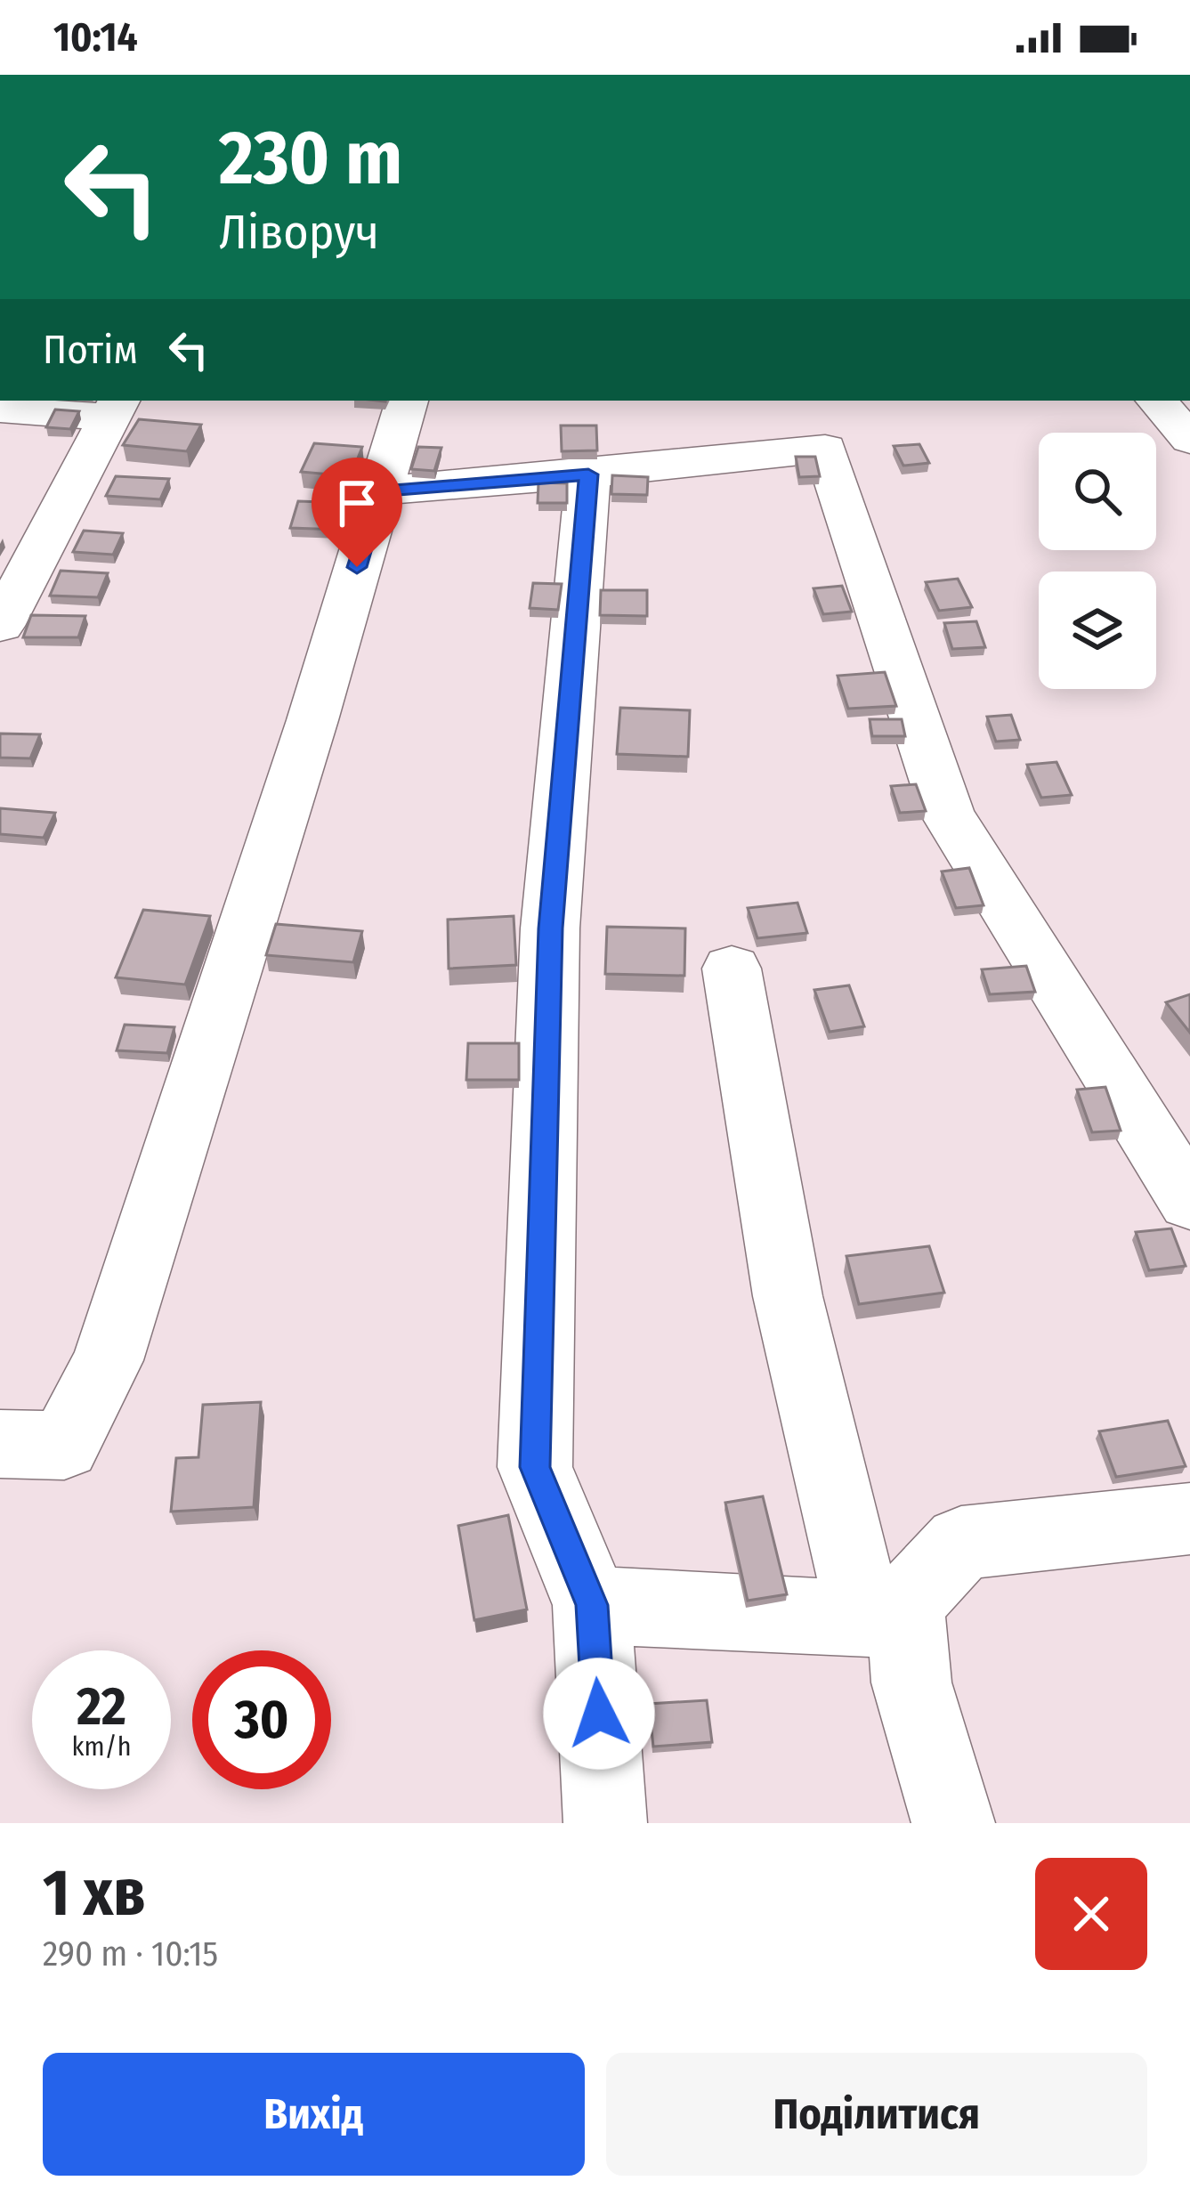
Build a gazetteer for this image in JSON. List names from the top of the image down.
{
  "page": {
    "status": "10:14",
    "turn": ["230 m", "Ліворуч"],
    "then": "Потім",
    "speed": "22 km/h",
    "limit": "30",
    "heading": ["1 хв", "290 m · 10:15"],
    "buttons": ["Вихід", "Поділитися"]
  }
}
